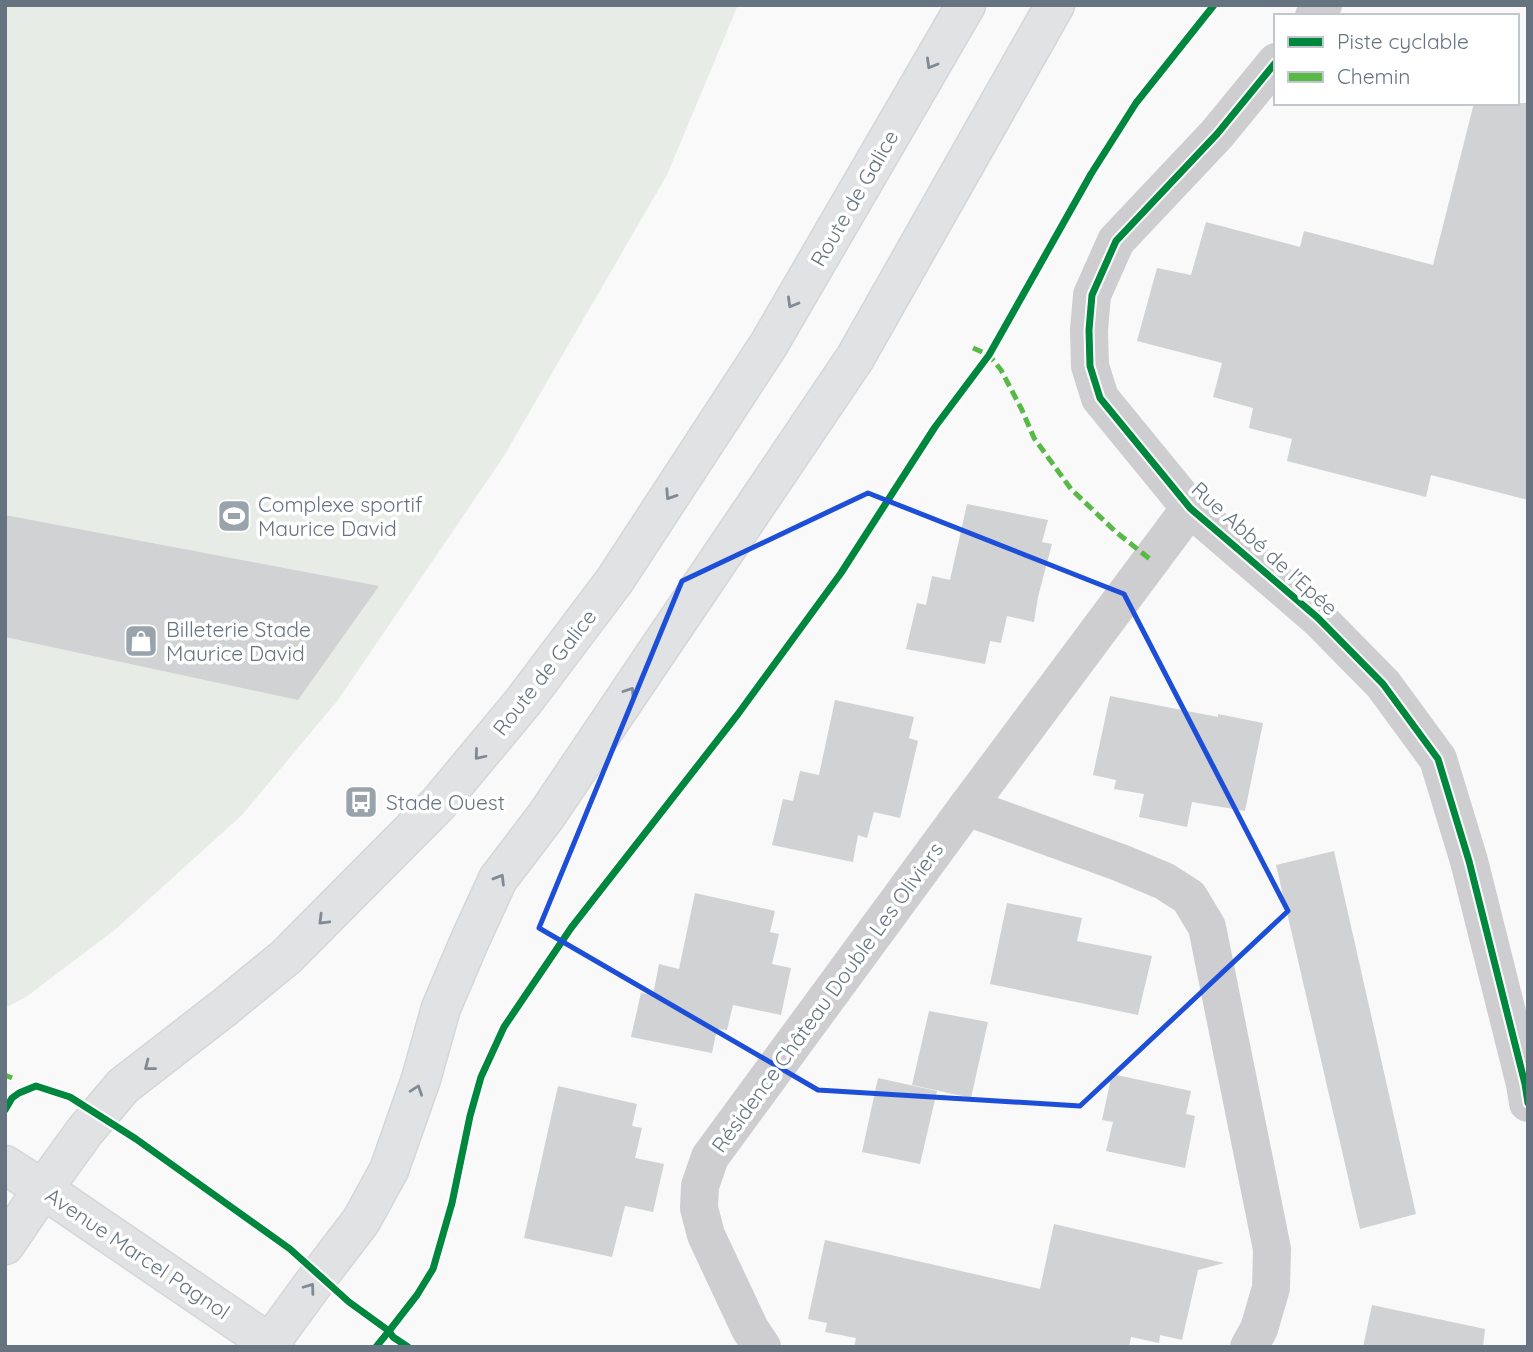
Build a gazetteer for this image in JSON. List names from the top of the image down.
{
  "streets": {
    "main road": ["Route de Galice", "Avenue Marcel Pagnol"],
    "street": ["Rue Abbé de l'Epée", "Résidence Château Double Les Oliviers"]
  },
  "crossings": [
    ["Route de Galice", "Avenue Marcel Pagnol"],
    ["Rue Abbé de l'Epée", "Résidence Château Double Les Oliviers"]
  ],
  "places": {
    "sports": ["Complexe sportif Maurice David"],
    "shop": ["Billeterie Stade Maurice David"],
    "bus stop": ["Stade Ouest"]
  },
  "legend": ["Piste cyclable", "Chemin"]
}
